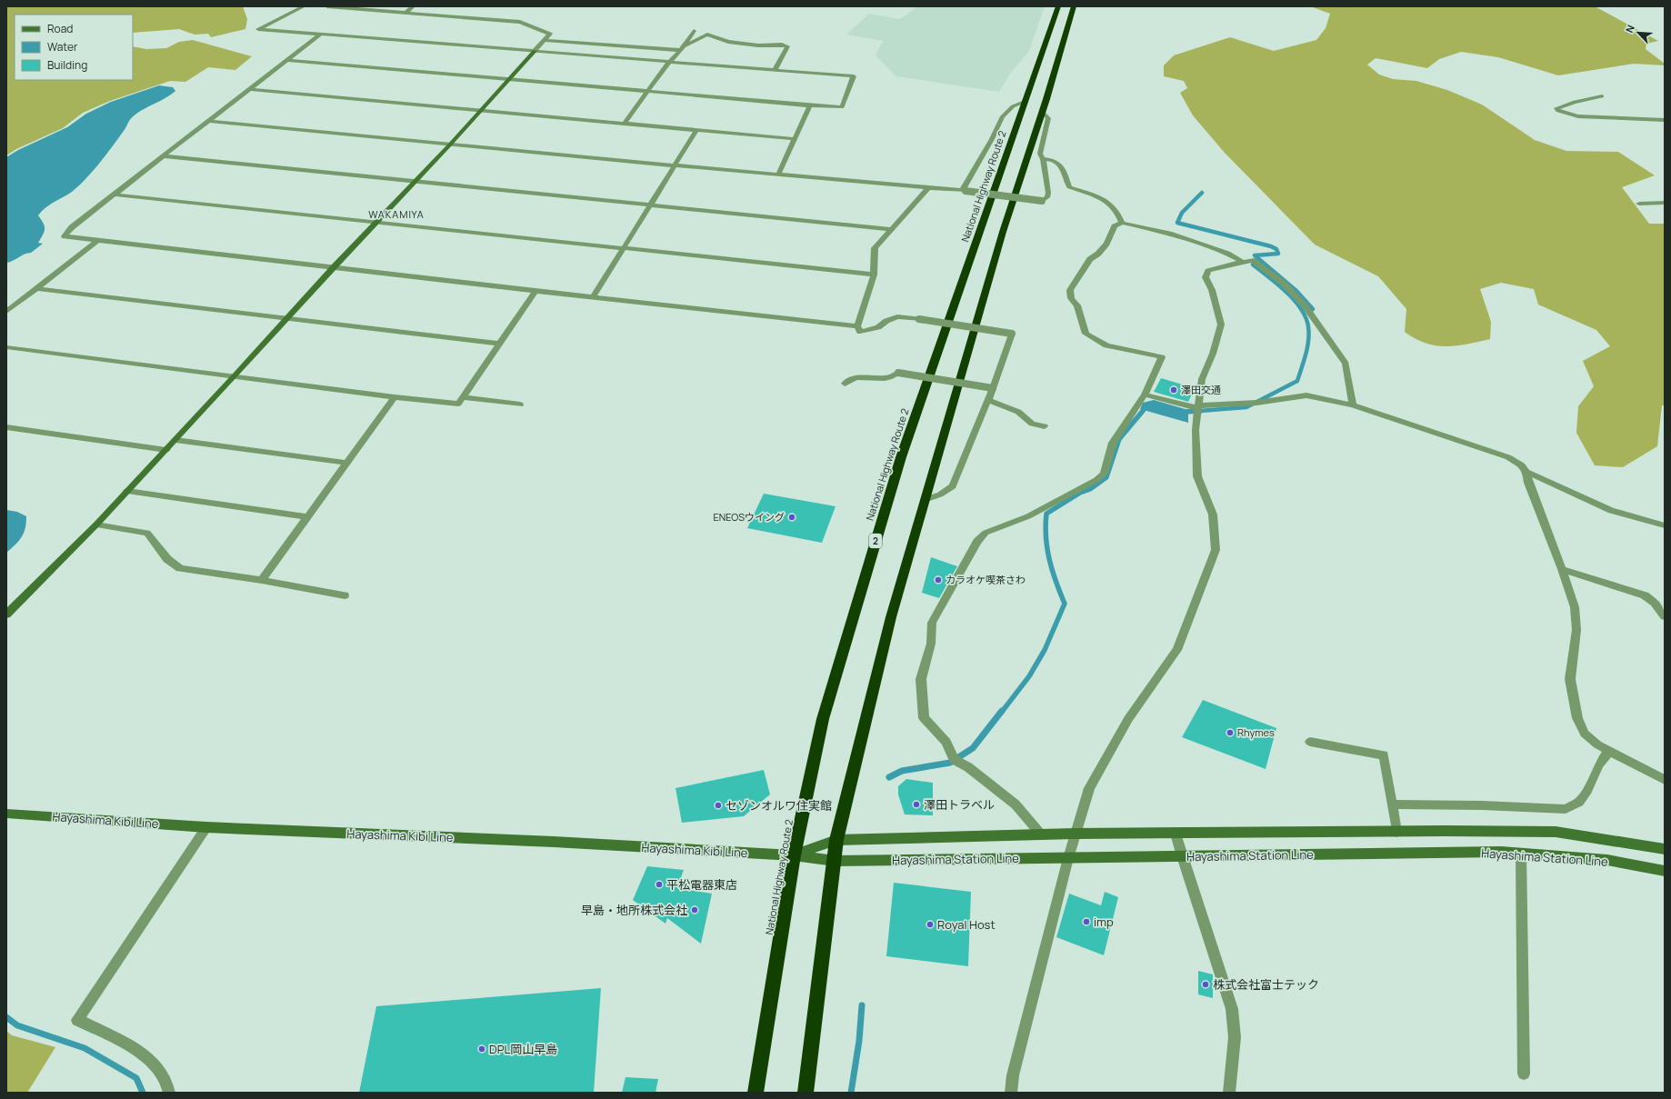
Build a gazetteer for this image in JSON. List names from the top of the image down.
{
  "streets": {
    "highway": ["National Highway Route 2", "2"],
    "main road": ["Hayashima Kibi Line", "Hayashima Station Line"]
  },
  "crossings": [
    ["National Highway Route 2", "Hayashima Kibi Line"],
    ["Hayashima Kibi Line", "Hayashima Station Line"]
  ],
  "districts": ["WAKAMIYA"],
  "places": [
    "澤田交通",
    "ENEOSウイング",
    "カラオケ喫茶さわ",
    "Rhymes",
    "澤田トラベル",
    "セゾンオルワ住実館",
    "平松電器東店",
    "早島・地所株式会社",
    "imp",
    "Royal Host",
    "株式会社富士テック",
    "DPL岡山早島"
  ],
  "legend": ["Road", "Water", "Building"],
  "north": "top left"
}
